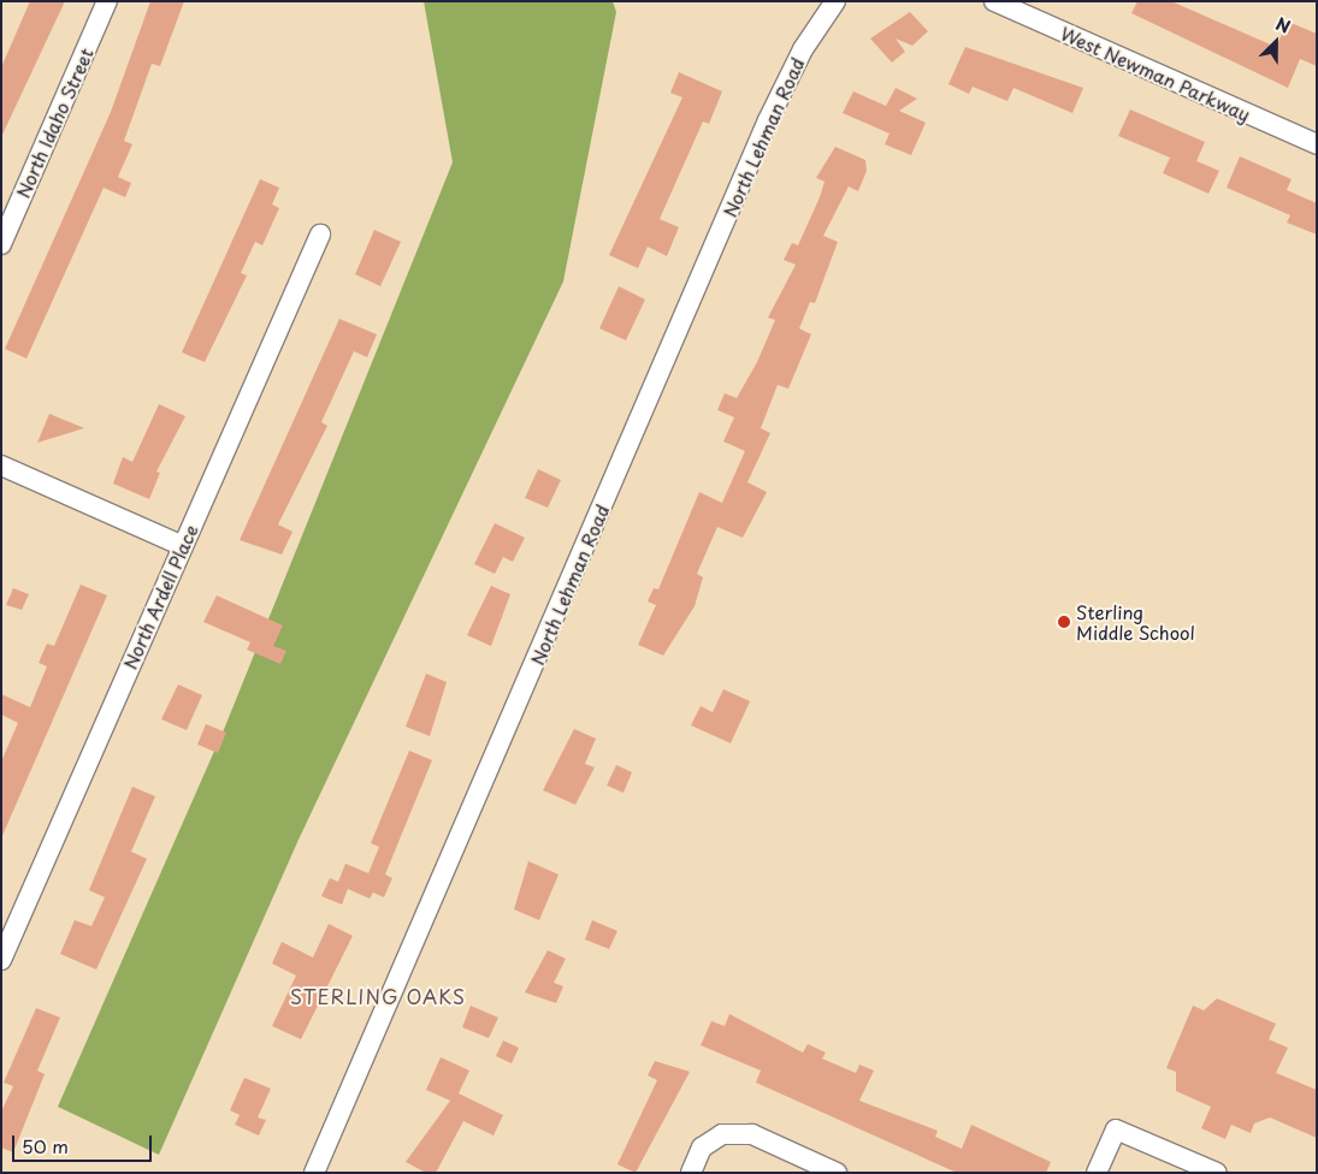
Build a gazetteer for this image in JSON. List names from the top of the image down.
{
  "streets": {
    "street": [
      "West Newman Parkway",
      "North Idaho Street",
      "North Lehman Road",
      "North Ardell Place"
    ]
  },
  "districts": ["STERLING OAKS"],
  "places": ["Sterling Middle School"],
  "scale_bar": "50 m",
  "north": "top right"
}
